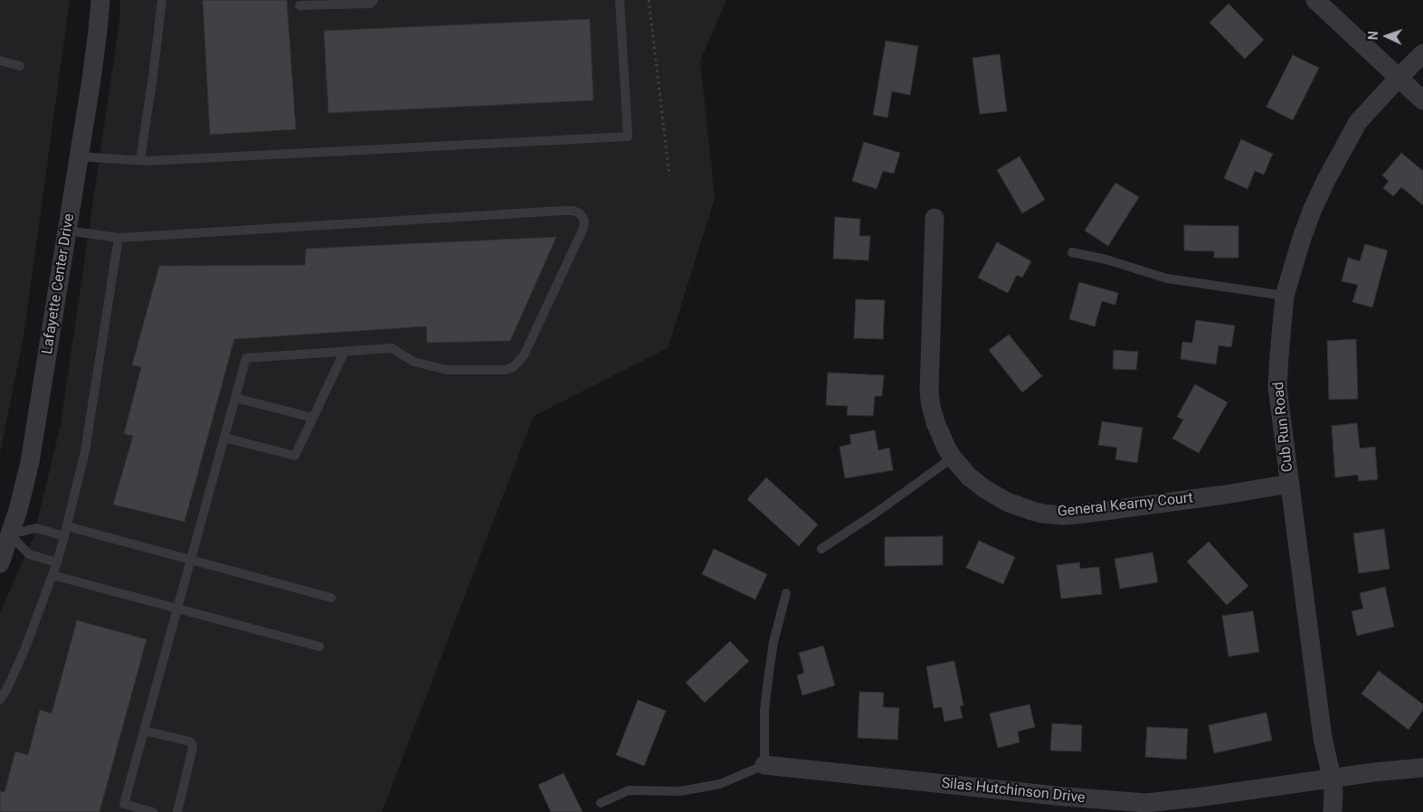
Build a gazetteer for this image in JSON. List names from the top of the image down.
{
  "streets": {
    "street": [
      "Lafayette Center Drive",
      "Cub Run Road",
      "General Kearny Court",
      "Silas Hutchinson Drive"
    ]
  },
  "crossings": [
    ["Cub Run Road", "General Kearny Court"],
    ["Cub Run Road", "Silas Hutchinson Drive"]
  ],
  "north": "left"
}
